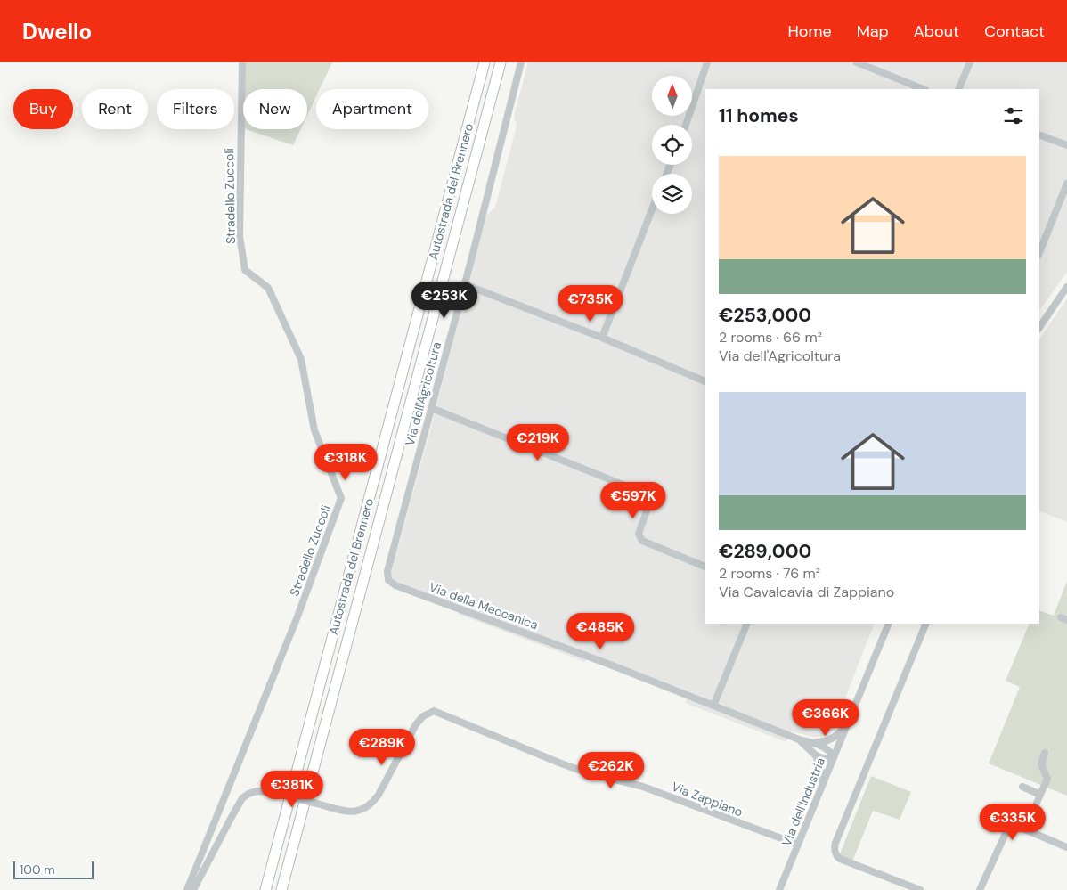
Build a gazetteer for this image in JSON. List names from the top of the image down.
{
  "streets": {
    "highway": ["Autostrada del Brennero"],
    "street": [
      "Stradello Zuccoli",
      "Via dell'Agricoltura",
      "Via della Meccanica",
      "Via Zappiano",
      "Via dell'Industria"
    ]
  },
  "crossings": [
    ["Via dell'Agricoltura", "Via della Meccanica"],
    ["Via della Meccanica", "Via dell'Industria"],
    ["Via Zappiano", "Via dell'Industria"]
  ],
  "scale_bar": "100 m",
  "north": "top",
  "page": {
    "header": "Dwello",
    "nav": [
      "Home",
      "Map",
      "About",
      "Contact"
    ],
    "chip": [
      "Buy",
      "Rent",
      "Filters",
      "New",
      "Apartment"
    ],
    "heading": "11 homes",
    "list": [
      {
        "name": "€253,000",
        "note": "2 rooms · 66 m² · Via dell'Agricoltura"
      },
      {
        "name": "€289,000",
        "note": "2 rooms · 76 m² · Via Cavalcavia di Zappiano"
      }
    ],
    "price": [
      "€253K",
      "€735K",
      "€219K",
      "€318K",
      "€597K",
      "€485K",
      "€366K",
      "€289K",
      "€262K",
      "€381K",
      "€335K"
    ],
    "scale": "100 m"
  }
}
